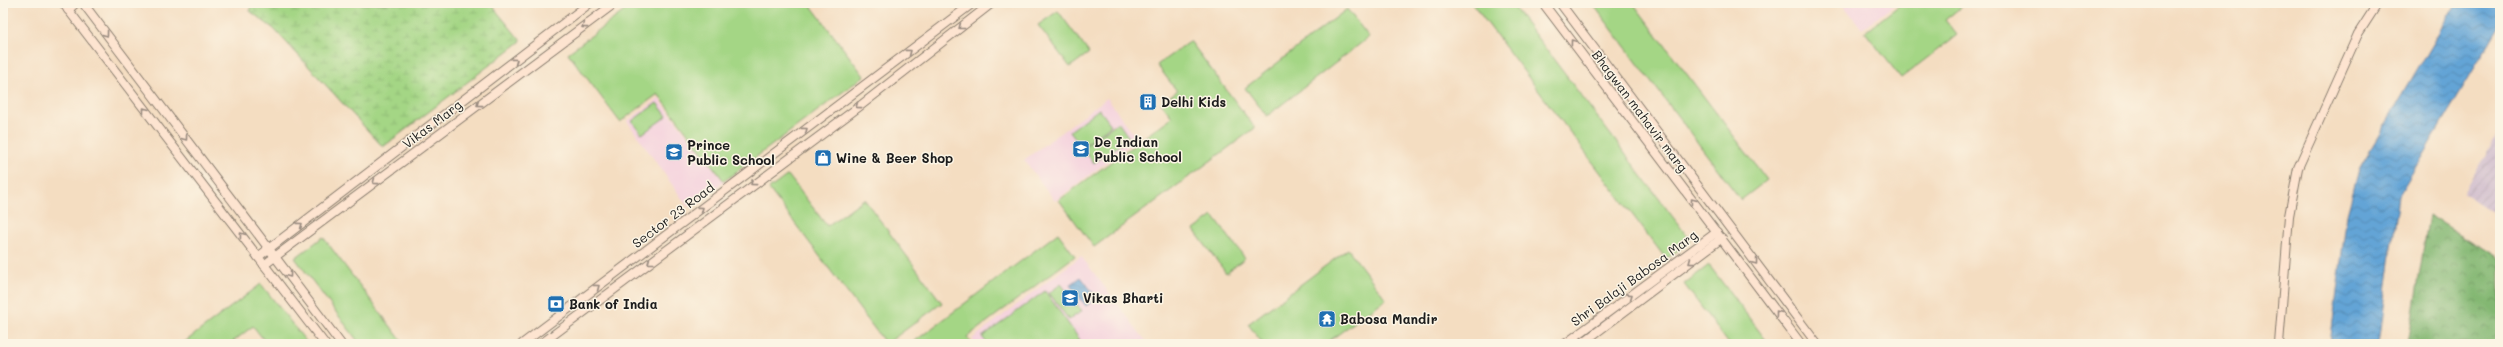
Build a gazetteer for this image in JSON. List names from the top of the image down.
{
  "streets": {
    "street": [
      "Bhagwan mahavir marg",
      "Vikas Marg",
      "Sector 23 Road",
      "Shri Balaji Babosa Marg"
    ]
  },
  "crossings": [
    ["Bhagwan mahavir marg", "Shri Balaji Babosa Marg"]
  ],
  "places": {
    "building": ["Delhi Kids"],
    "school or university": ["De Indian Public School", "Prince Public School", "Vikas Bharti"],
    "shop": ["Wine & Beer Shop"],
    "bank": ["Bank of India"],
    "temple": ["Babosa Mandir"]
  }
}
